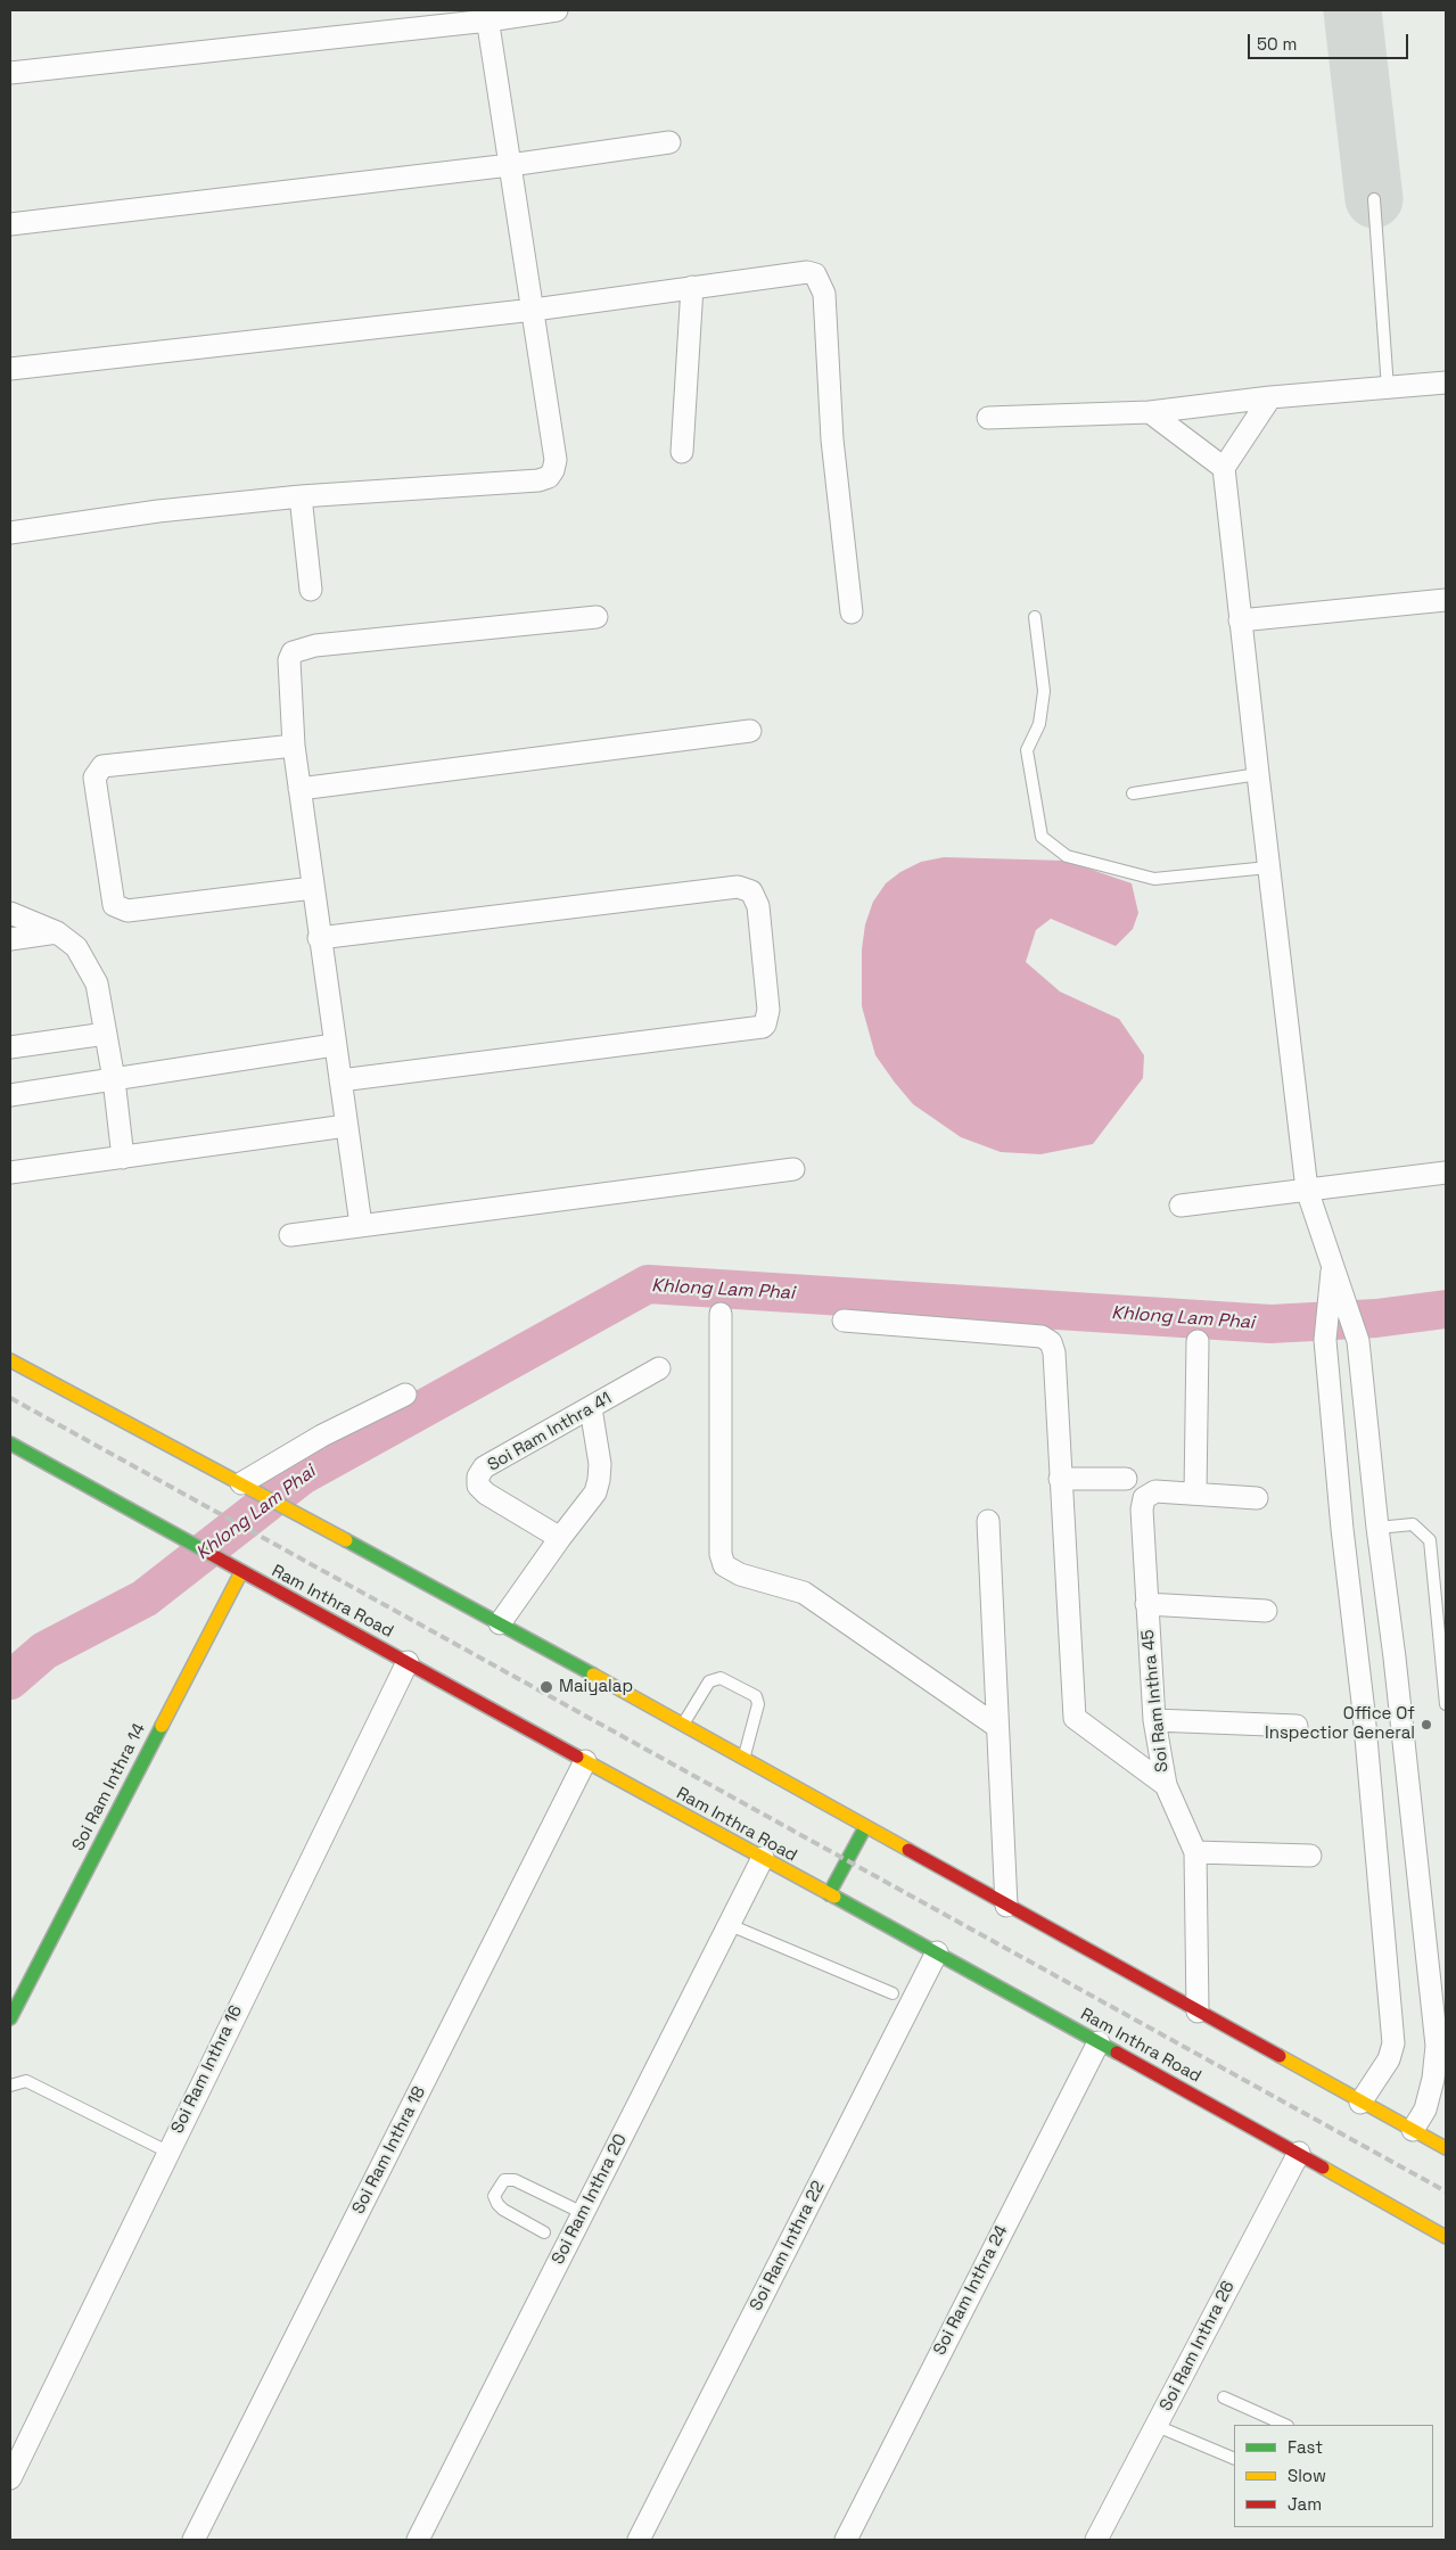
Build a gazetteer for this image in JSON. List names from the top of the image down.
{
  "streets": {
    "main road": ["Ram Inthra Road", "Soi Ram Inthra 14"],
    "street": [
      "Soi Ram Inthra 41",
      "Soi Ram Inthra 45",
      "Soi Ram Inthra 16",
      "Soi Ram Inthra 18",
      "Soi Ram Inthra 20",
      "Soi Ram Inthra 22",
      "Soi Ram Inthra 24",
      "Soi Ram Inthra 26"
    ]
  },
  "crossings": [
    ["Ram Inthra Road", "Soi Ram Inthra 14"],
    ["Ram Inthra Road", "Soi Ram Inthra 16"],
    ["Ram Inthra Road", "Soi Ram Inthra 18"],
    ["Ram Inthra Road", "Soi Ram Inthra 20"],
    ["Ram Inthra Road", "Soi Ram Inthra 22"],
    ["Ram Inthra Road", "Soi Ram Inthra 24"],
    ["Ram Inthra Road", "Soi Ram Inthra 26"]
  ],
  "water": ["Khlong Lam Phai"],
  "places": ["Maiyalap", "Office Of Inspectior General"],
  "legend": ["Fast", "Slow", "Jam"],
  "scale_bar": "50 m"
}
